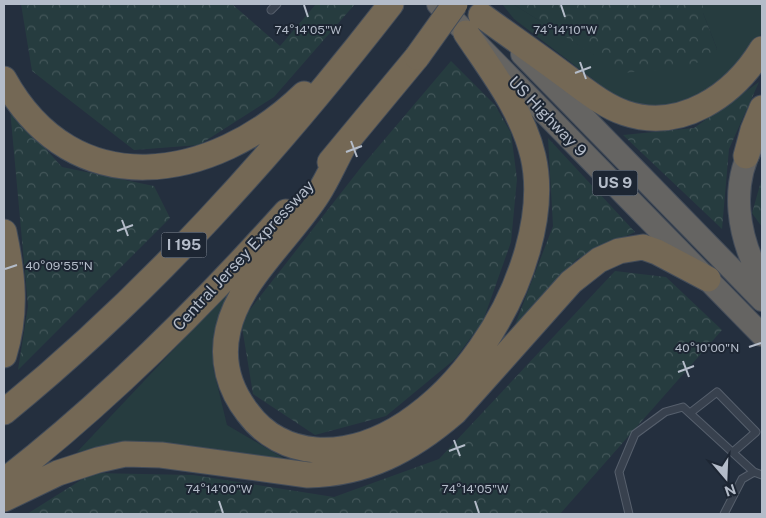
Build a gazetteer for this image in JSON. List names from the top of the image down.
{
  "streets": {
    "highway": [
      "US Highway 9",
      "US 9",
      "I 195",
      "Central Jersey Expressway"
    ]
  },
  "north": "bottom",
  "coordinates": [
    "74°14'10\"W",
    "74°14'05\"W",
    "40°09'55\"N",
    "40°10'00\"N",
    "74°14'00\"W"
  ]
}
